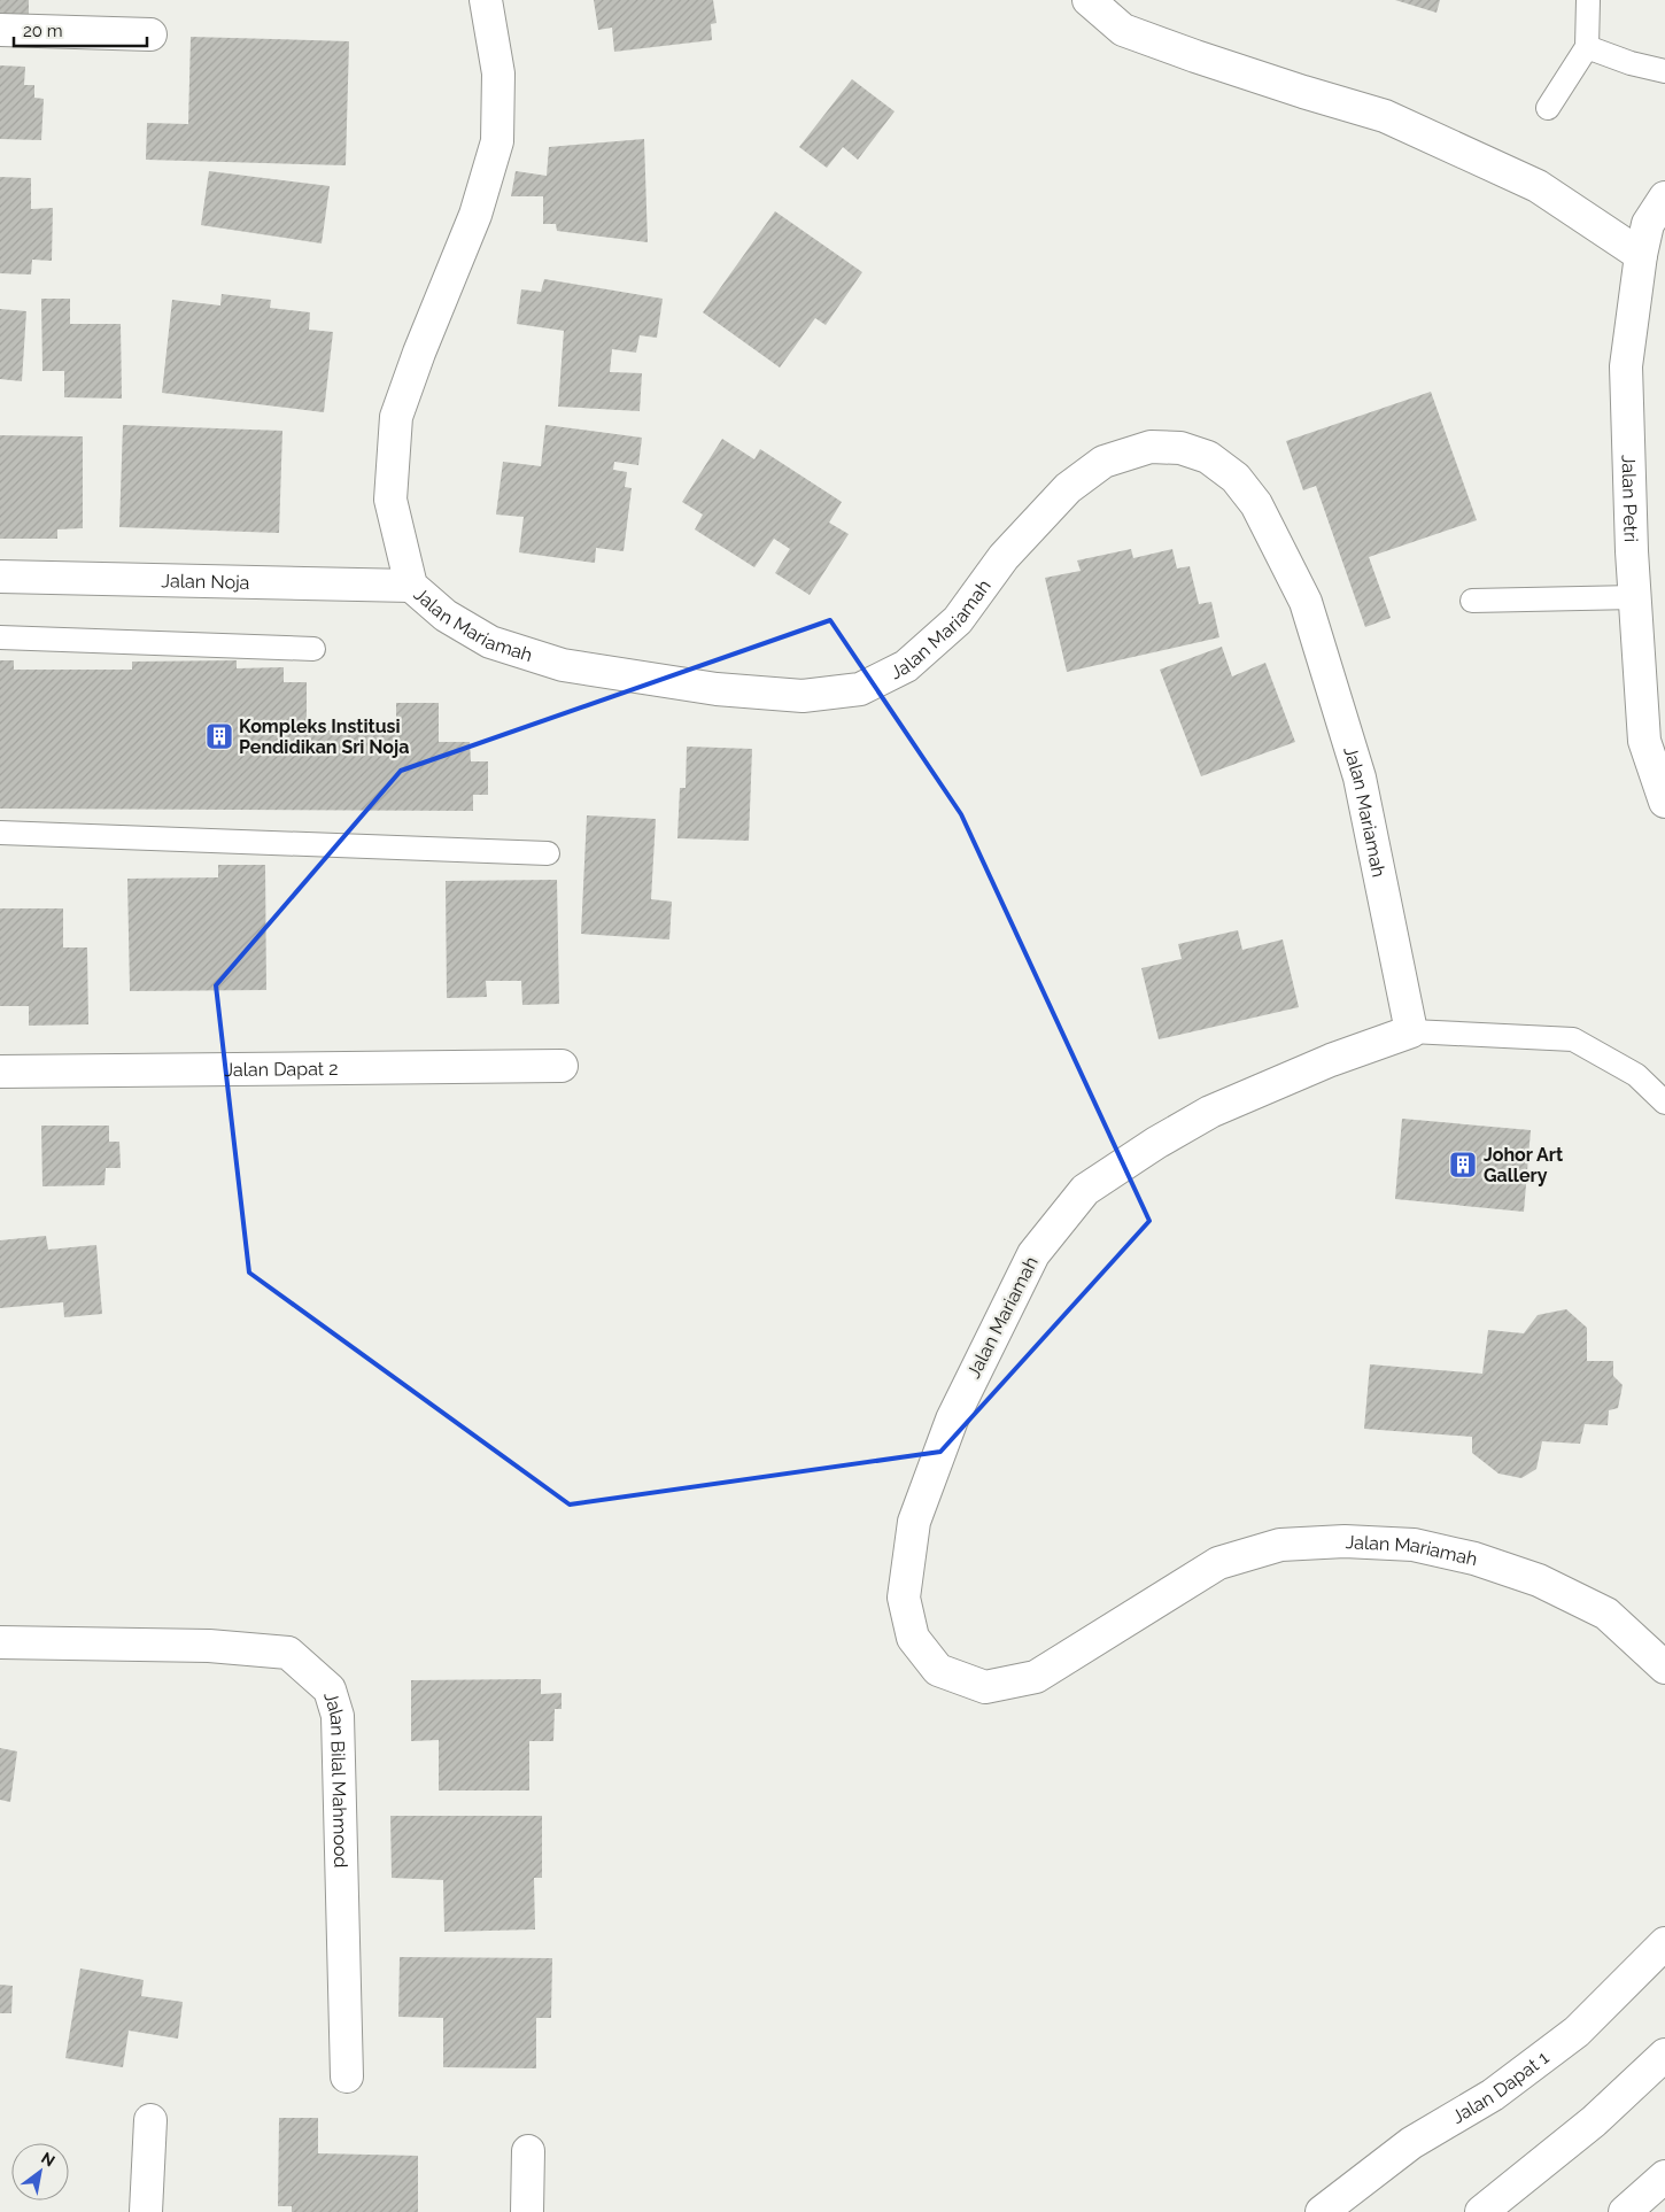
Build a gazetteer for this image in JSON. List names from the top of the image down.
{
  "streets": {
    "main road": [
      "Jalan Petri",
      "Jalan Noja",
      "Jalan Mariamah",
      "Jalan Dapat 2",
      "Jalan Bilal Mahmood",
      "Jalan Dapat 1"
    ]
  },
  "crossings": [
    ["Jalan Noja", "Jalan Mariamah"]
  ],
  "places": {
    "building": ["Kompleks Institusi Pendidikan Sri Noja", "Johor Art Gallery"]
  },
  "scale_bar": "20 m",
  "north": "top right"
}
